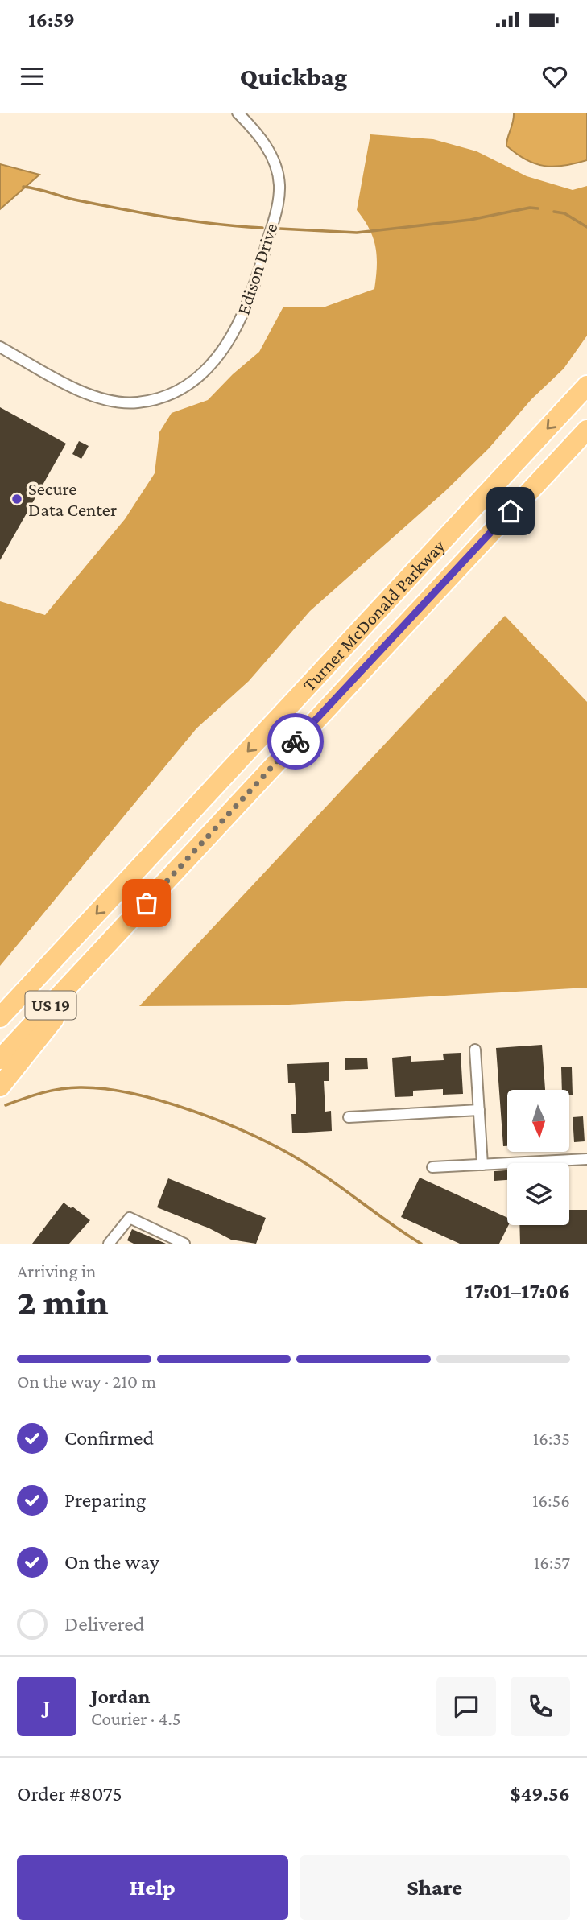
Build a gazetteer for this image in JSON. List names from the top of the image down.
{
  "streets": {
    "highway": ["Turner McDonald Parkway", "US 19"],
    "street": ["Edison Drive"]
  },
  "places": ["Secure Data Center"],
  "north": "bottom",
  "page": {
    "status": "16:59",
    "header": "Quickbag",
    "heading": ["2 min", "Arriving in", "17:01–17:06"],
    "panel": [
      "Jordan",
      "Courier · 4.5",
      "Order #8075",
      "$49.56"
    ],
    "bar": "On the way · 210 m",
    "list": [
      ["Confirmed", "16:35"],
      ["Preparing", "16:56"],
      ["On the way", "16:57"],
      "Delivered"
    ],
    "round": "J",
    "buttons": ["Help", "Share"]
  }
}
